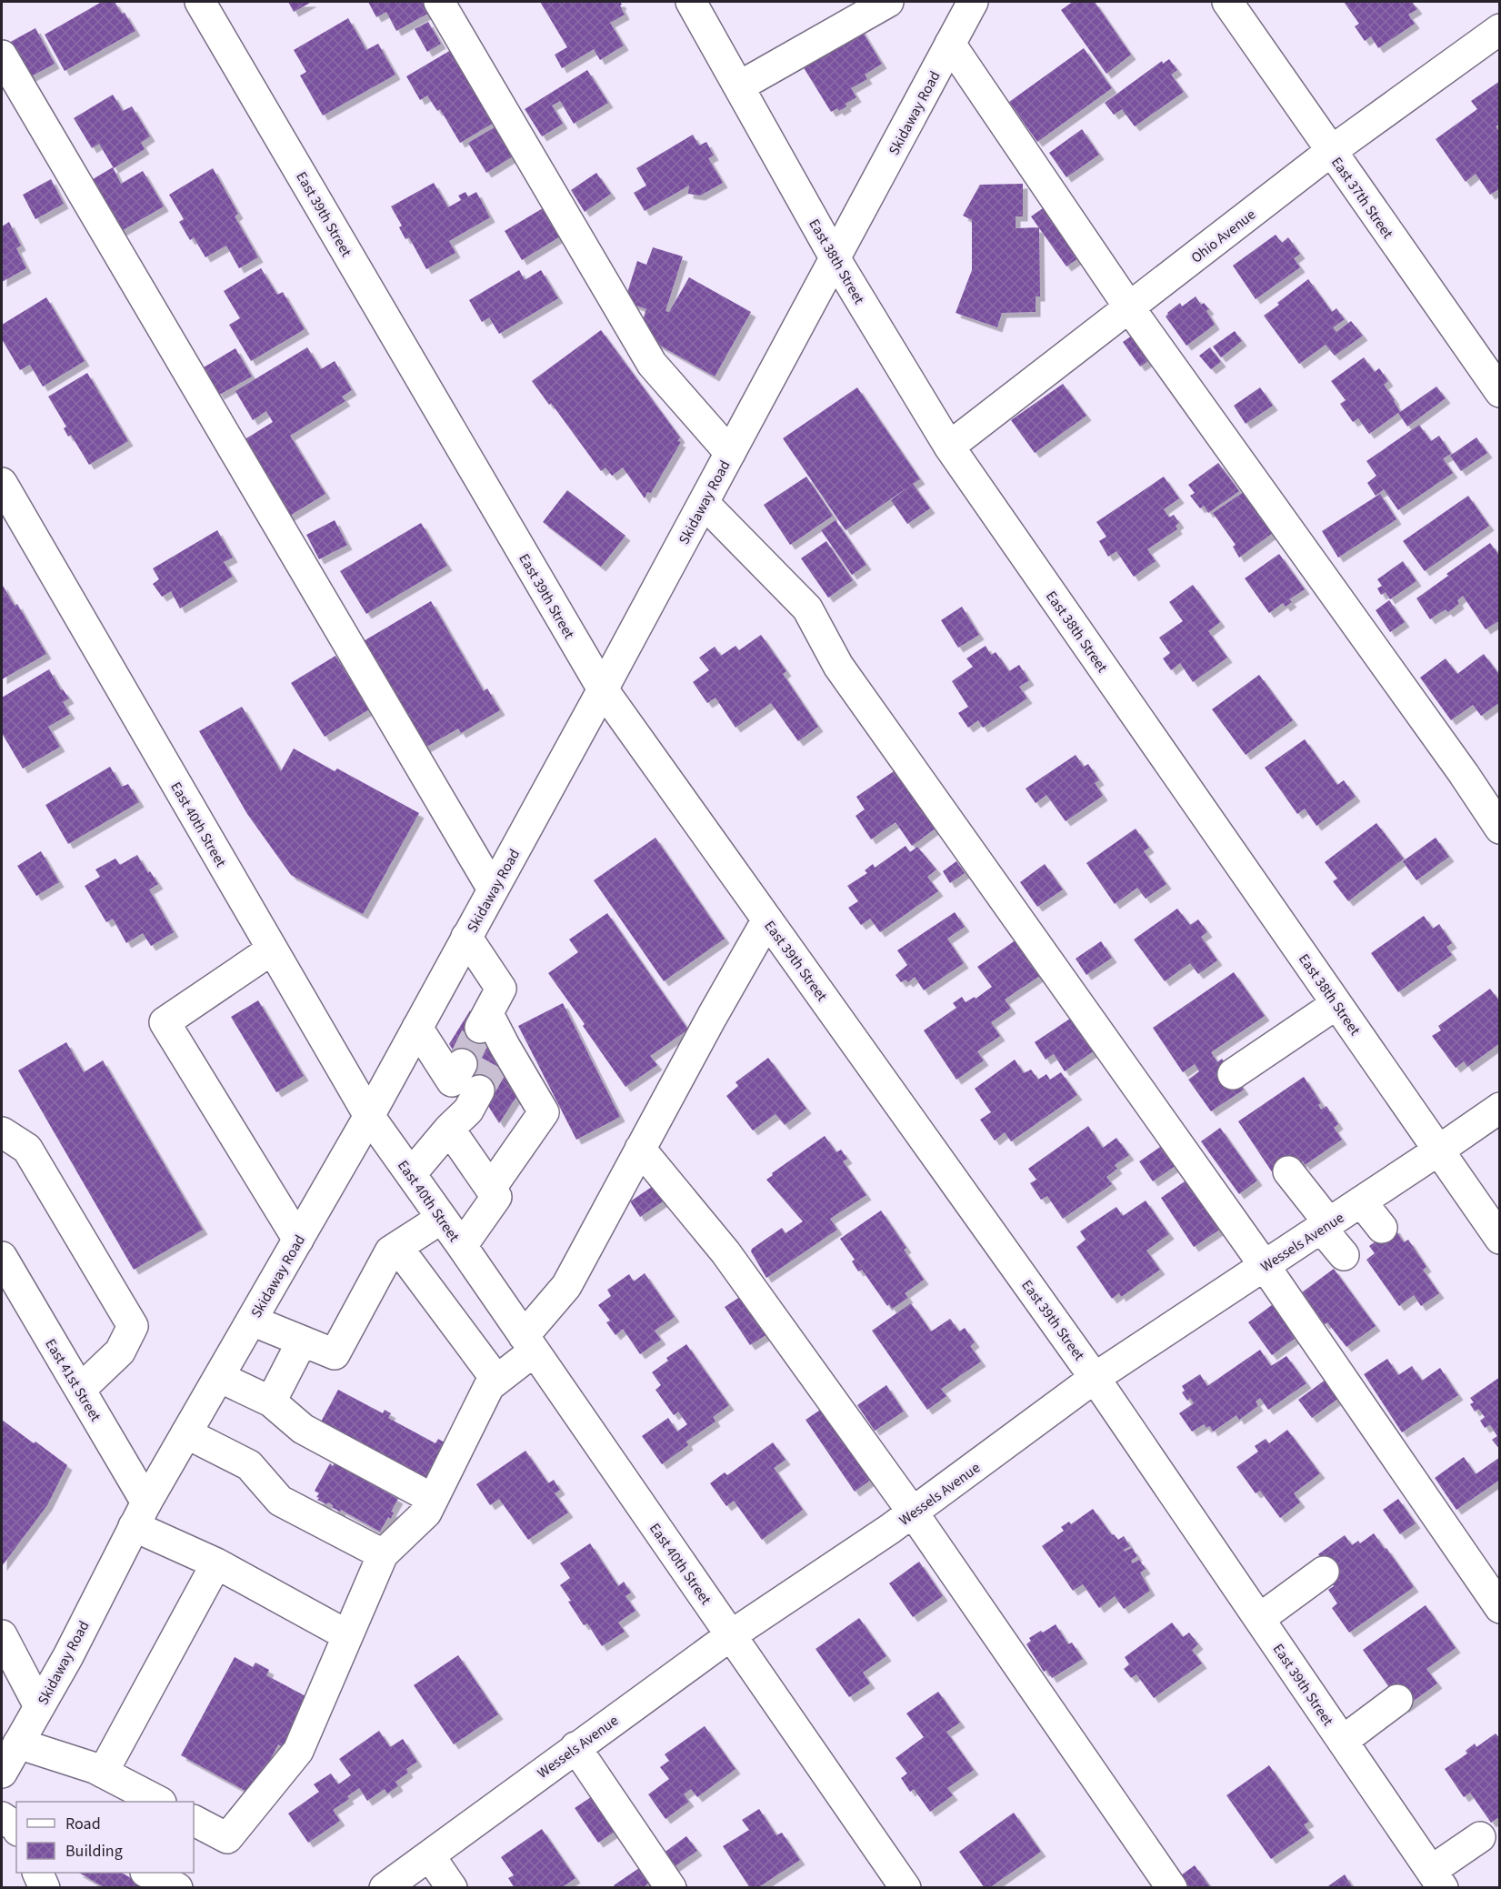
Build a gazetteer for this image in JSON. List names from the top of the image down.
{
  "streets": {
    "street": [
      "Skidaway Road",
      "East 37th Street",
      "East 39th Street",
      "Ohio Avenue",
      "East 38th Street",
      "East 40th Street",
      "Wessels Avenue",
      "East 41st Street"
    ]
  },
  "crossings": [
    ["Skidaway Road", "East 39th Street"],
    ["Skidaway Road", "East 38th Street"],
    ["Skidaway Road", "East 40th Street"],
    ["Skidaway Road", "East 41st Street"],
    ["East 37th Street", "Ohio Avenue"],
    ["East 39th Street", "Wessels Avenue"],
    ["Ohio Avenue", "East 38th Street"],
    ["East 38th Street", "Wessels Avenue"],
    ["East 40th Street", "Wessels Avenue"]
  ],
  "legend": ["Road", "Building"]
}
